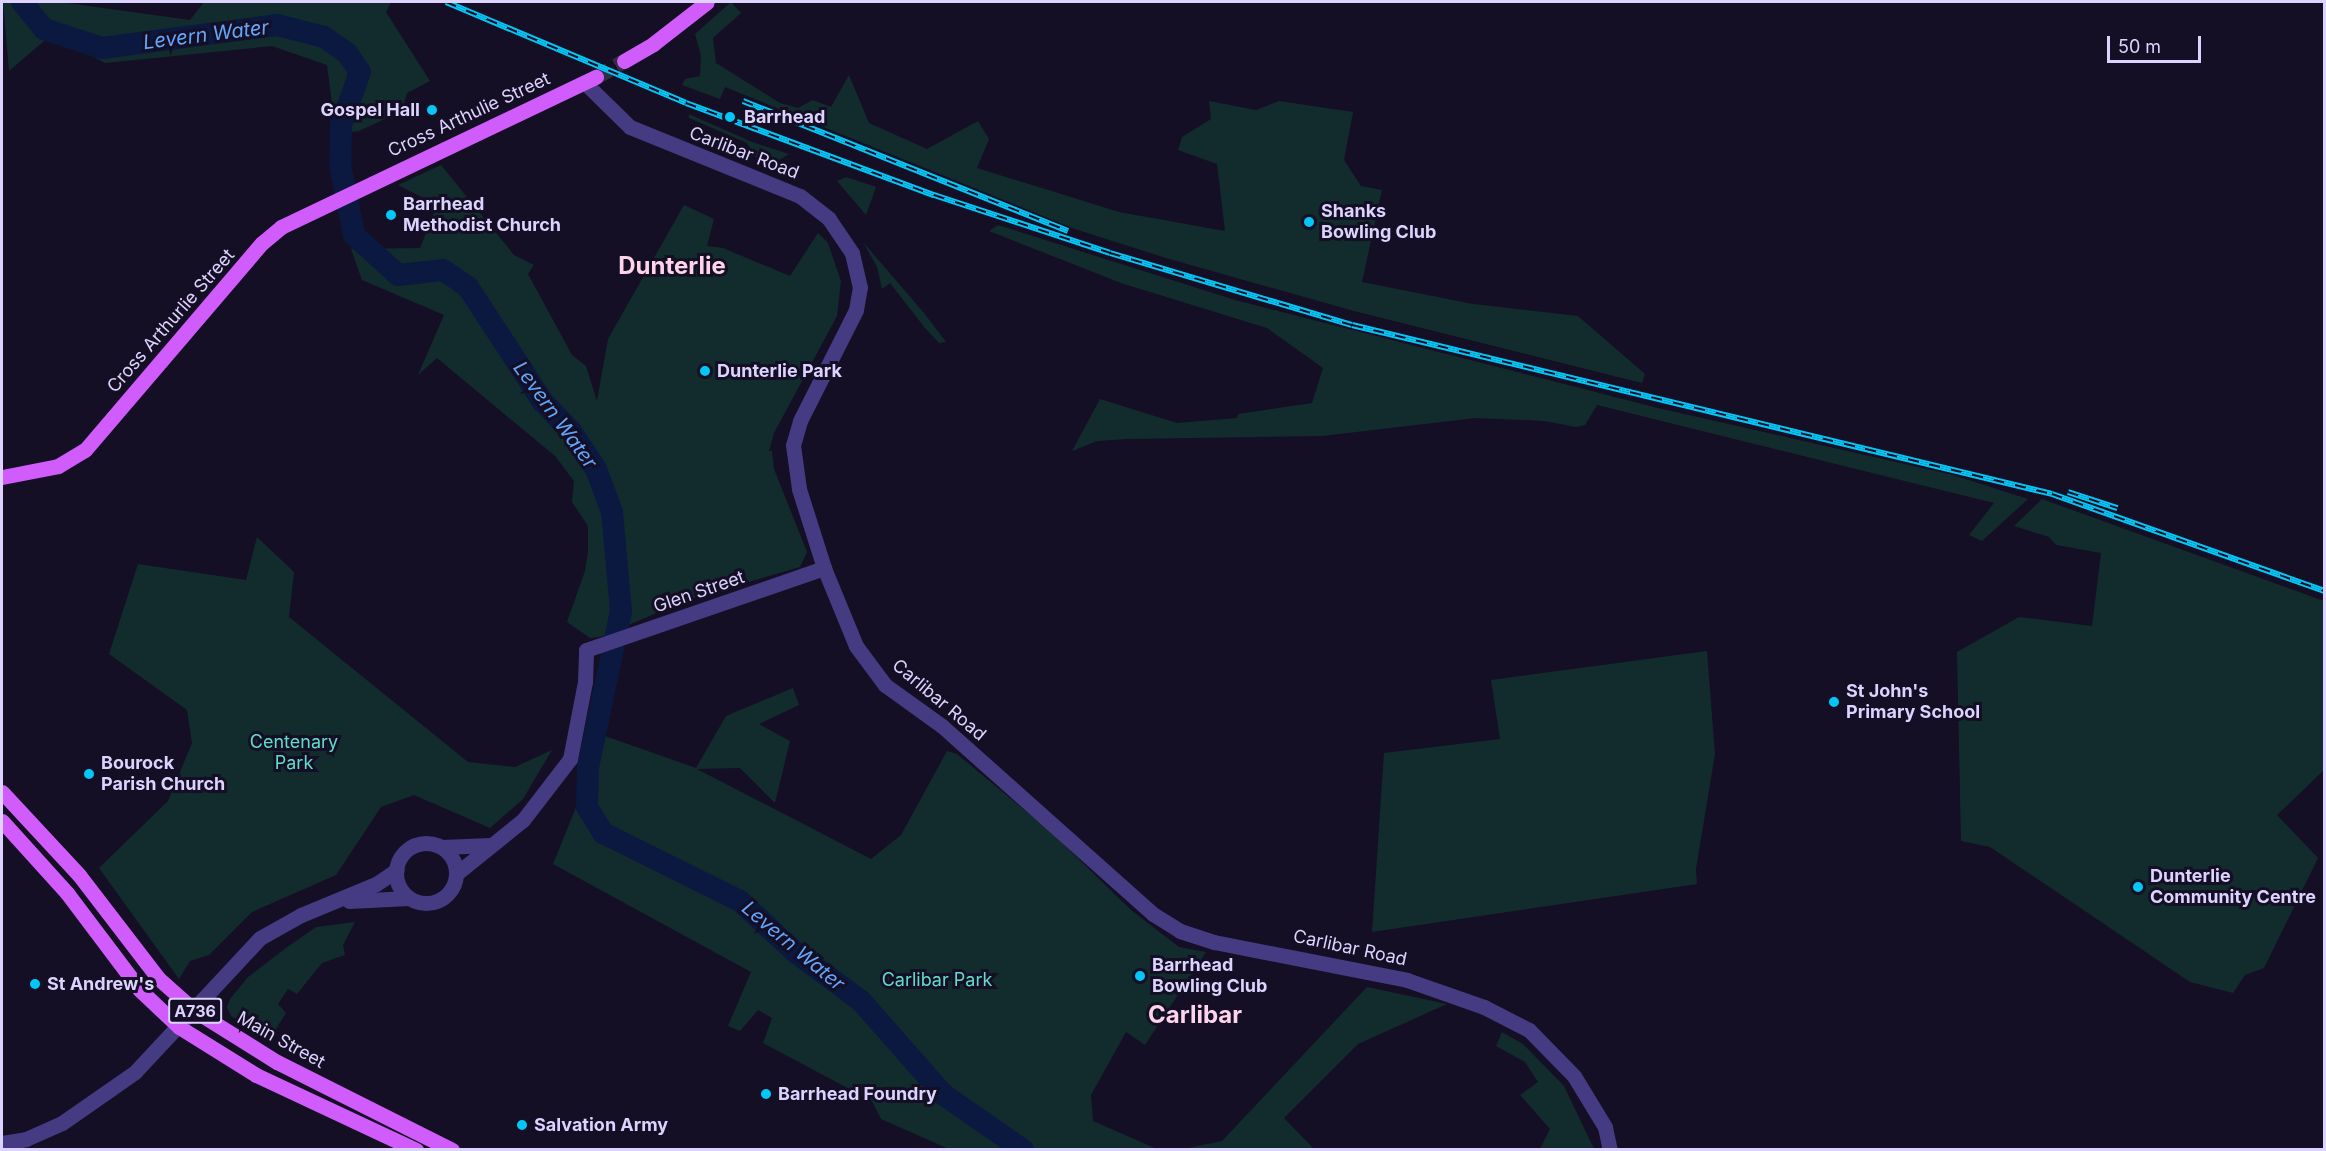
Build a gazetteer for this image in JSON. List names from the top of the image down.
{
  "streets": {
    "main road": [
      "Cross Arthulie Street",
      "Cross Arthurlie Street",
      "A736",
      "Main Street"
    ],
    "street": ["Carlibar Road", "Glen Street"]
  },
  "crossings": [
    ["Cross Arthulie Street", "Carlibar Road"],
    ["Cross Arthulie Street", "Cross Arthurlie Street"],
    ["Carlibar Road", "Glen Street"]
  ],
  "districts": ["Dunterlie", "Carlibar"],
  "water": ["Levern Water"],
  "parks": ["Centenary Park", "Carlibar Park"],
  "places": [
    "Gospel Hall",
    "Barrhead",
    "Barrhead Methodist Church",
    "Shanks Bowling Club",
    "Dunterlie Park",
    "St John's Primary School",
    "Bourock Parish Church",
    "Dunterlie Community Centre",
    "Barrhead Bowling Club",
    "St Andrew's",
    "Barrhead Foundry",
    "Salvation Army"
  ],
  "scale_bar": "50 m"
}
